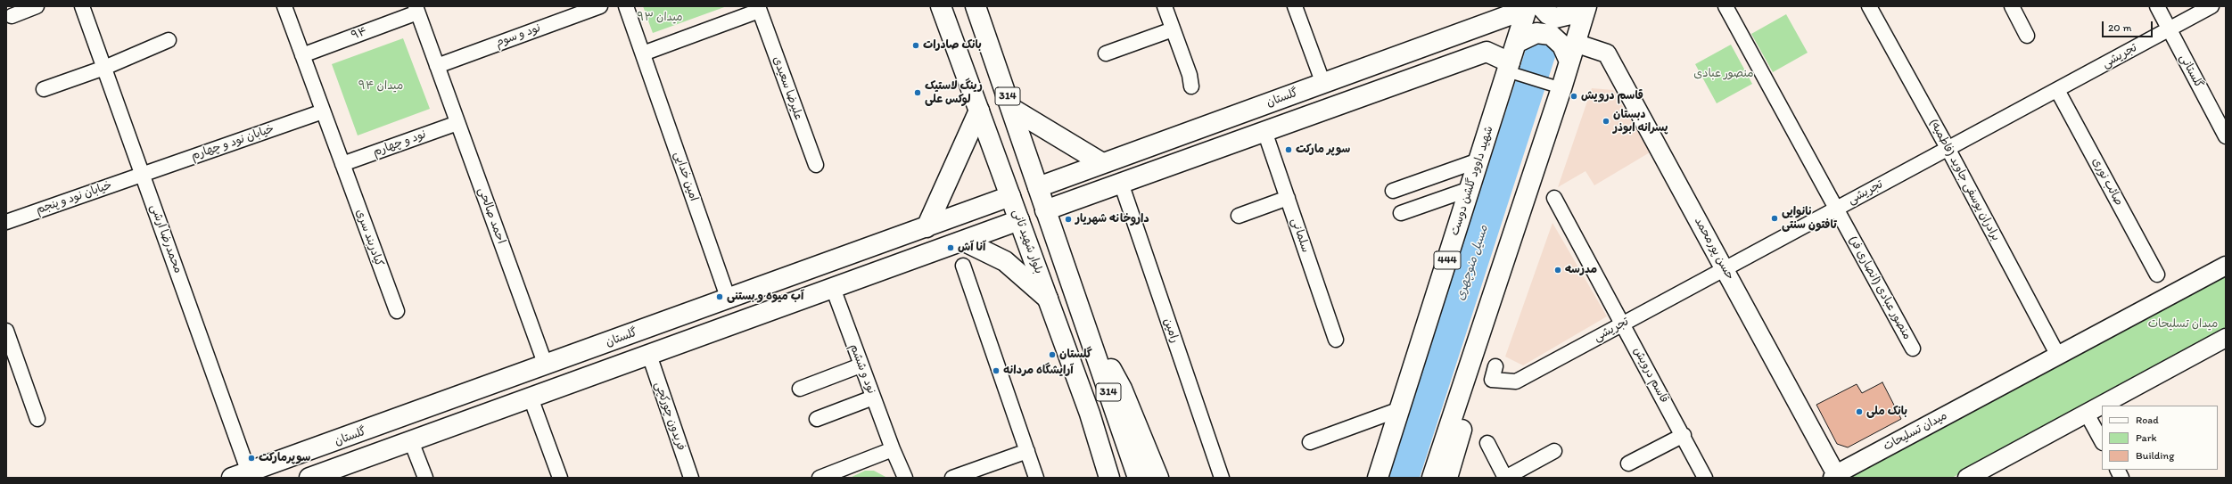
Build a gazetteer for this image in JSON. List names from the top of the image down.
{
  "streets": {
    "main road": [
      "314",
      "گلستان",
      "شهید داوود گلشن دوست",
      "بلوار شهید ثانی",
      "444"
    ],
    "street": [
      "۹۴",
      "نود و سوم",
      "تجریشی",
      "گلستانی",
      "علیرضا سعیدی",
      "خیابان نود و چهارم",
      "نود و چهارم",
      "امین خدایی",
      "برادران یوسفی جاوید (فاطمیه)",
      "صائب نوری",
      "خیابان نود و پنجم",
      "احمد صالحی",
      "سلمانی",
      "کیادربند سری",
      "محمدرضا ارشی",
      "حسن پورمحمد",
      "منصور عبادی (انصاری فر)",
      "رامین",
      "نود و ششم",
      "قاسم درویش",
      "فریدون چورکچی",
      "میدان تسلیحات"
    ]
  },
  "crossings": [
    ["۹۴", "احمد صالحی"],
    ["۹۴", "کیادربند سری"],
    ["نود و سوم", "احمد صالحی"],
    ["تجریشی", "گلستانی"],
    ["تجریشی", "برادران یوسفی جاوید (فاطمیه)"],
    ["تجریشی", "صائب نوری"],
    ["تجریشی", "حسن پورمحمد"],
    ["تجریشی", "منصور عبادی (انصاری فر)"],
    ["تجریشی", "قاسم درویش"],
    ["314", "گلستان"],
    ["گلستان", "امین خدایی"],
    ["گلستان", "شهید داوود گلشن دوست"],
    ["گلستان", "احمد صالحی"],
    ["گلستان", "محمدرضا ارشی"],
    ["گلستان", "بلوار شهید ثانی"],
    ["خیابان نود و چهارم", "خیابان نود و پنجم"],
    ["خیابان نود و چهارم", "کیادربند سری"],
    ["خیابان نود و چهارم", "محمدرضا ارشی"],
    ["نود و چهارم", "احمد صالحی"],
    ["نود و چهارم", "کیادربند سری"],
    ["برادران یوسفی جاوید (فاطمیه)", "میدان تسلیحات"],
    ["خیابان نود و پنجم", "محمدرضا ارشی"],
    ["حسن پورمحمد", "میدان تسلیحات"]
  ],
  "water": ["مسیل منوچهری"],
  "parks": [
    "میدان ۹۳",
    "منصور عبادی",
    "میدان ۹۴",
    "میدان تسلیحات"
  ],
  "places": [
    "بانک صادرات",
    "رینگ لاستیک لوکس علی",
    "قاسم درویش",
    "دبستان پسرانه ابوذر",
    "سوپر مارکت",
    "نانوایی تافتون سنتی",
    "داروخانه شهریار",
    "آنا آش",
    "مدرسه",
    "آب میوه و بستنی",
    "گلستان",
    "آرایشگاه مردانه",
    "بانک ملی",
    "سوپرمارکت"
  ],
  "legend": ["Road", "Park", "Building"],
  "scale_bar": "20 m"
}
